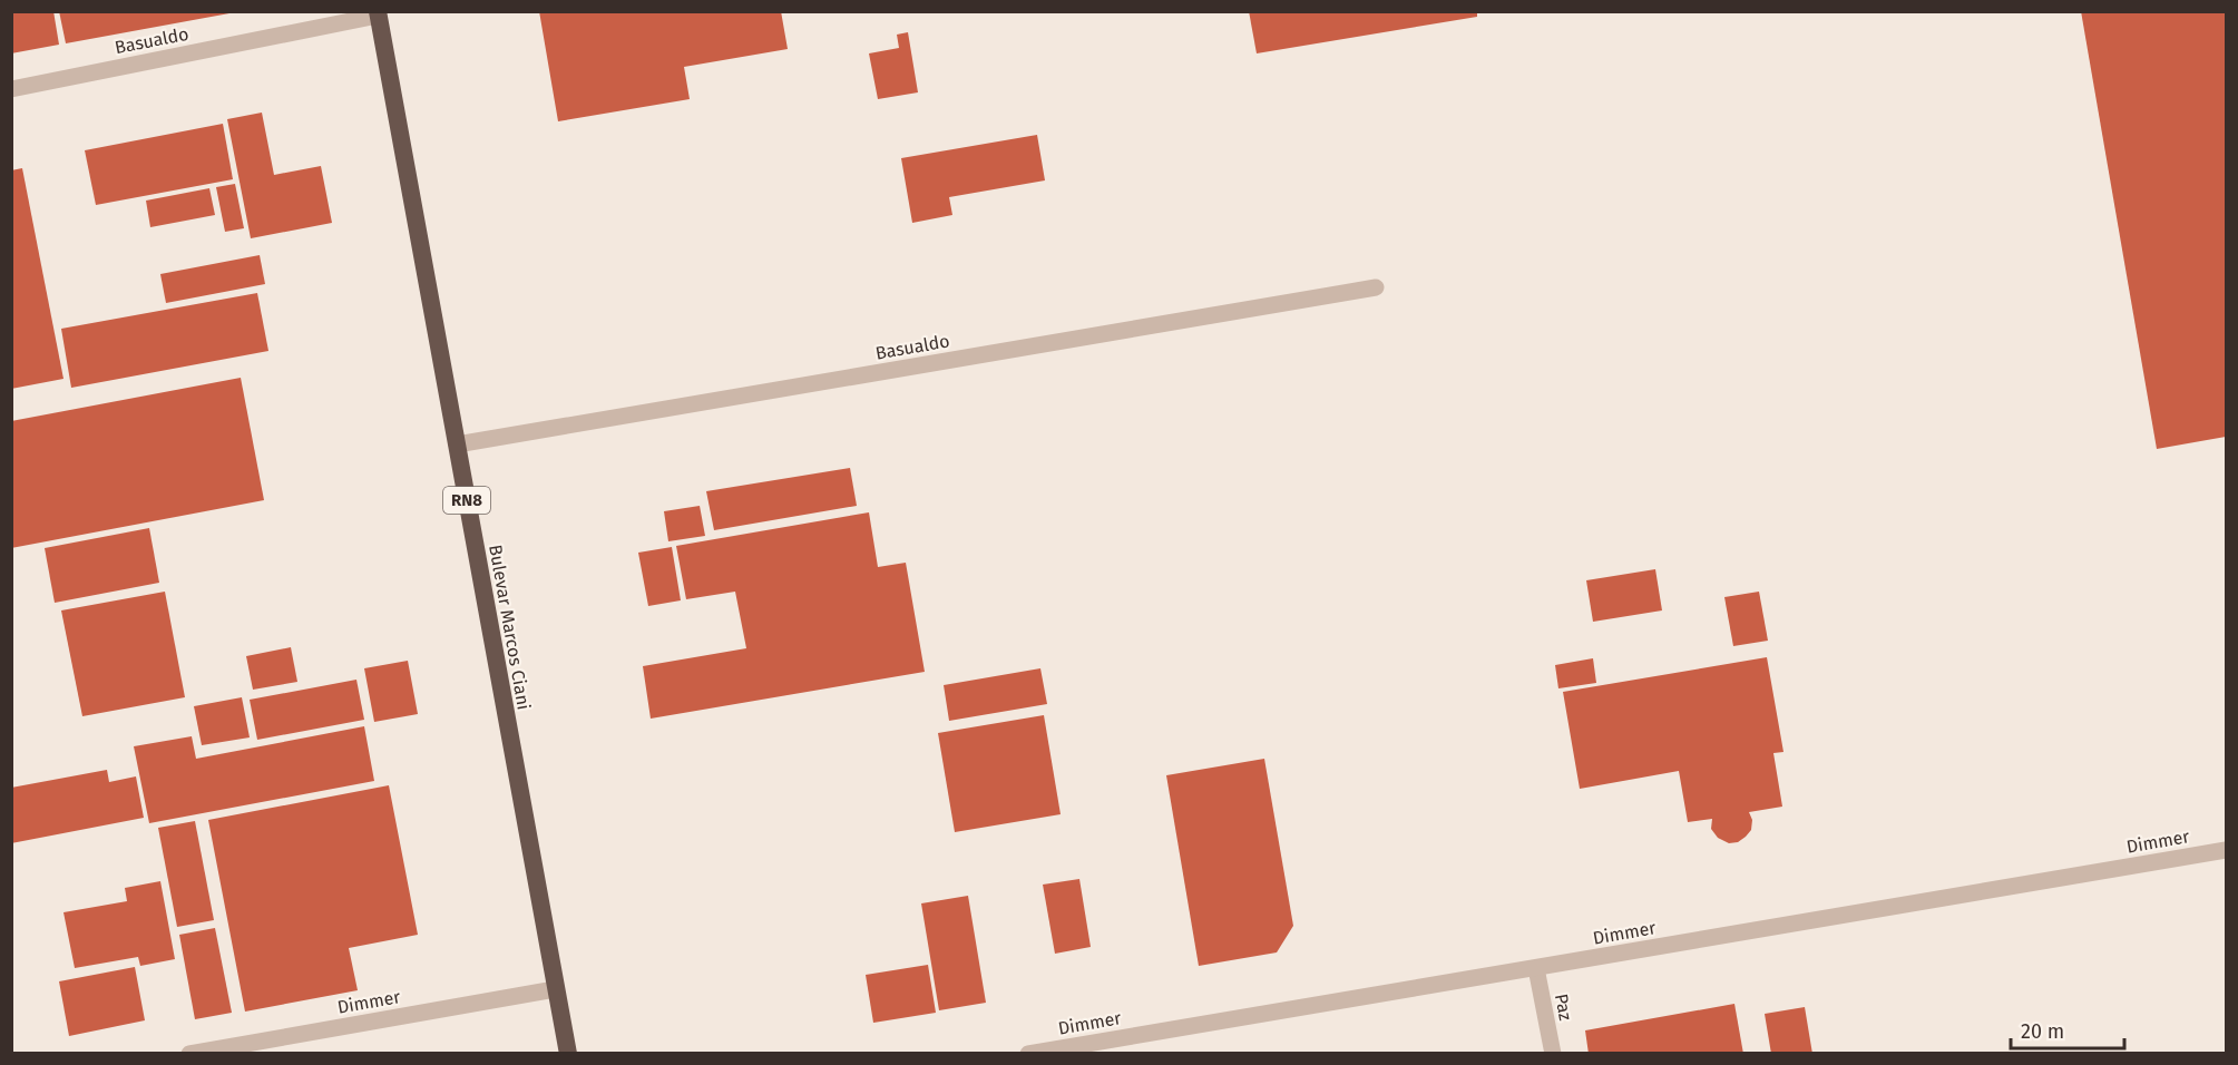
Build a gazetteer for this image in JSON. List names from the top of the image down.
{
  "streets": {
    "highway": ["RN8", "Bulevar Marcos Ciani"],
    "street": ["Basualdo", "Dimmer", "Paz"]
  },
  "crossings": [
    ["Basualdo", "Bulevar Marcos Ciani"],
    ["Bulevar Marcos Ciani", "Dimmer"],
    ["Dimmer", "Paz"]
  ],
  "scale_bar": "20 m"
}
